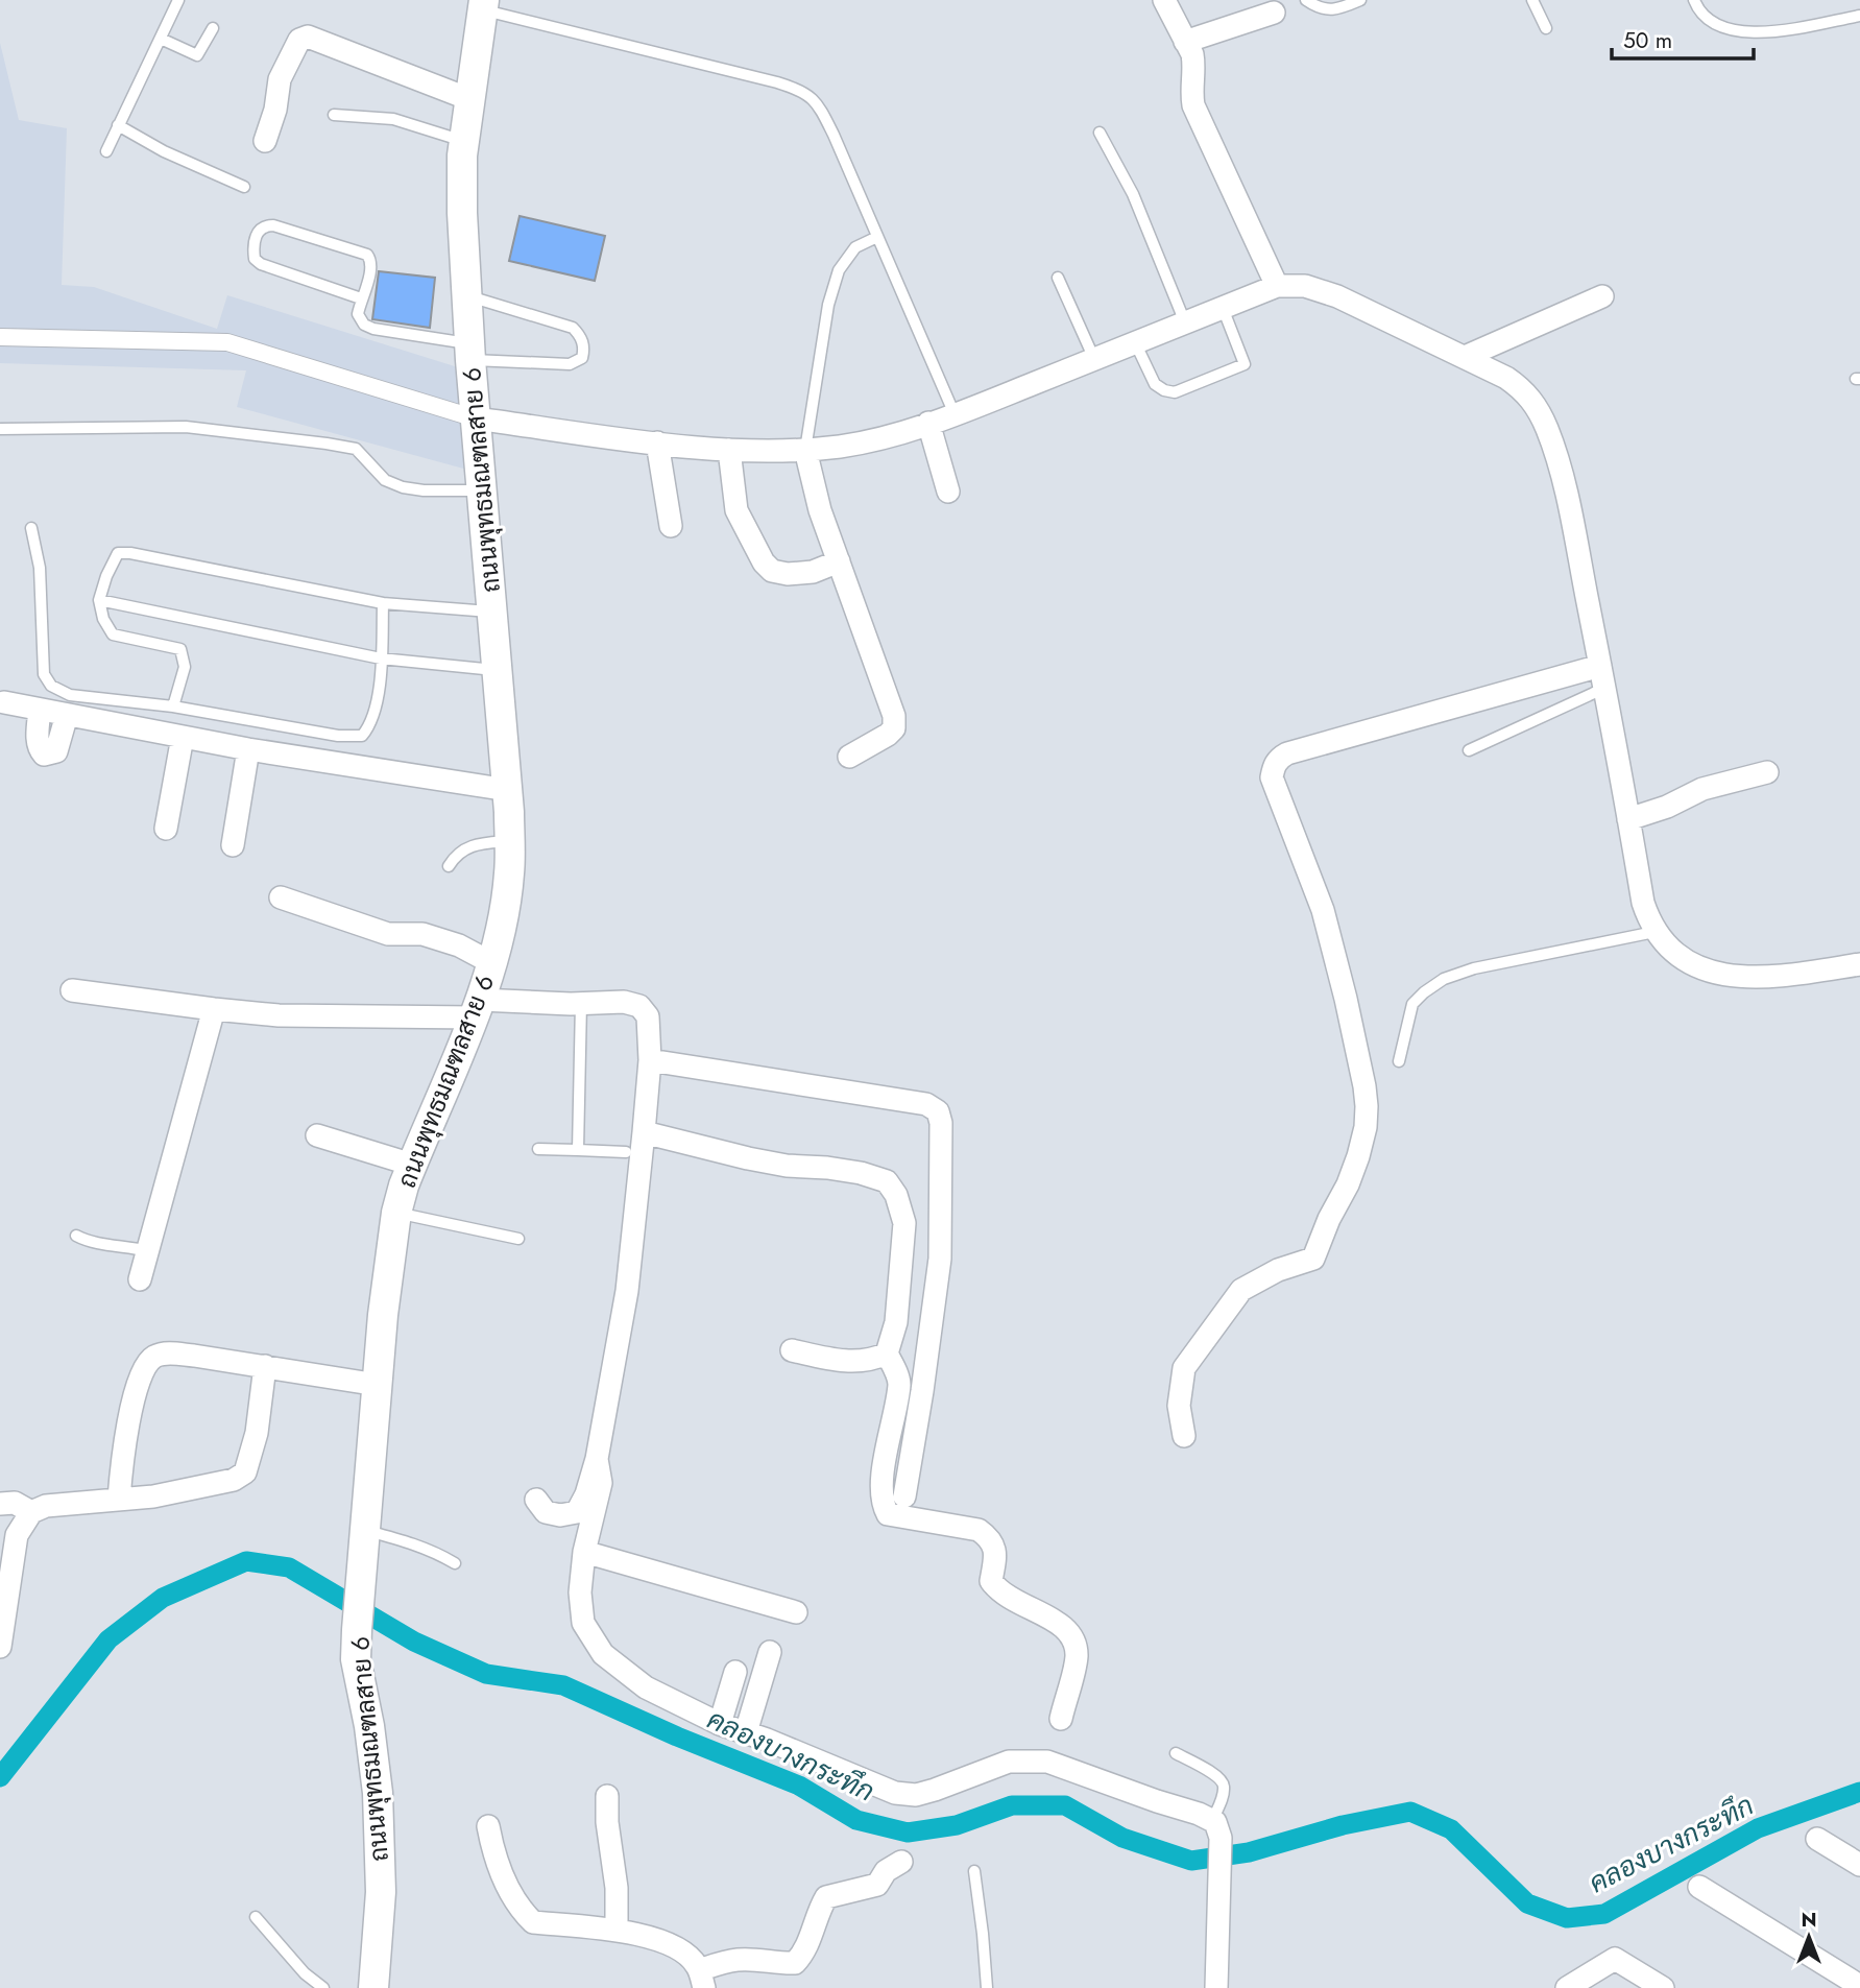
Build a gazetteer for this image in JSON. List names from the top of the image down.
{
  "streets": {
    "main road": ["ถนนพุทธมณฑลสาย 6"]
  },
  "water": ["คลองบางกระทึก"],
  "scale_bar": "50 m",
  "north": "top"
}
